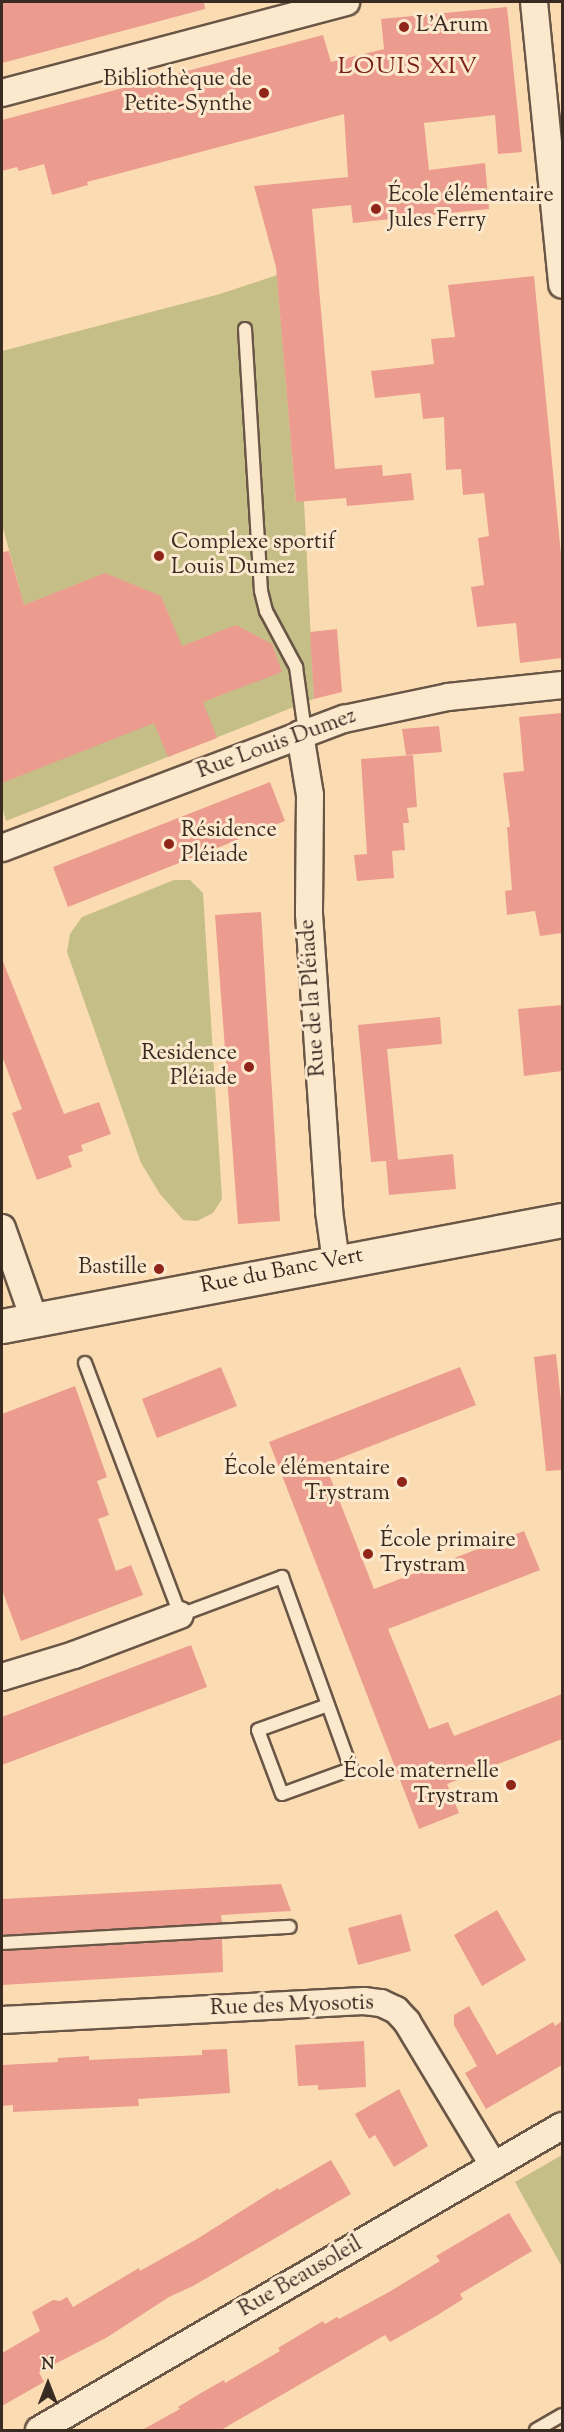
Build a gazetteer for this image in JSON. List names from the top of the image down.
{
  "streets": {
    "street": [
      "Rue Louis Dumez",
      "Rue de la Pléiade",
      "Rue du Banc Vert",
      "Rue des Myosotis",
      "Rue Beausoleil"
    ]
  },
  "crossings": [
    ["Rue Louis Dumez", "Rue de la Pléiade"],
    ["Rue de la Pléiade", "Rue du Banc Vert"],
    ["Rue des Myosotis", "Rue Beausoleil"]
  ],
  "districts": ["LOUIS XIV"],
  "places": [
    "L'Arum",
    "Bibliothèque de Petite-Synthe",
    "École élémentaire Jules Ferry",
    "Complexe sportif Louis Dumez",
    "Résidence Pléiade",
    "Residence Pléiade",
    "Bastille",
    "École élémentaire Trystram",
    "École primaire Trystram",
    "École maternelle Trystram"
  ],
  "north": "top"
}
